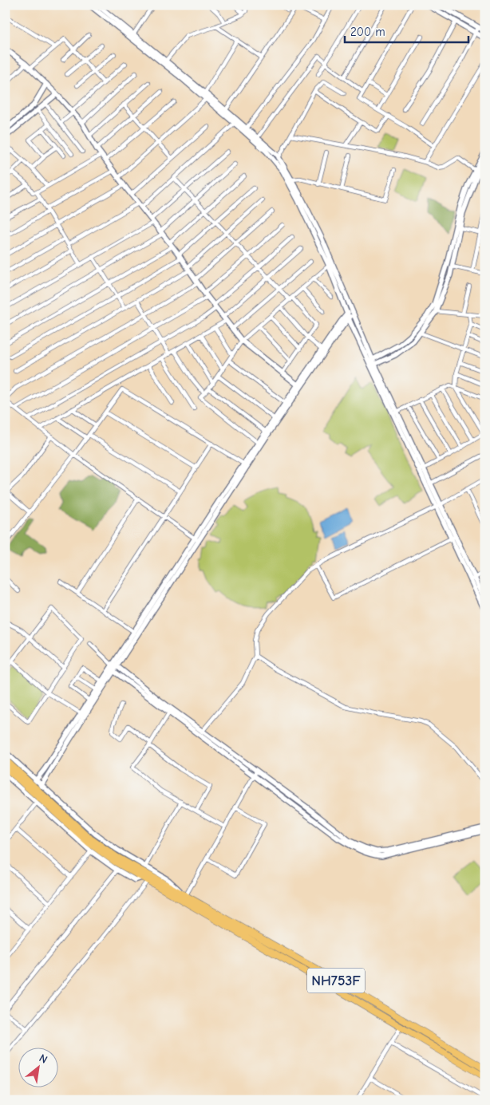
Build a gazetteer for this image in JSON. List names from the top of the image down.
{
  "streets": {
    "highway": ["NH753F"]
  },
  "scale_bar": "200 m",
  "north": "top right"
}
